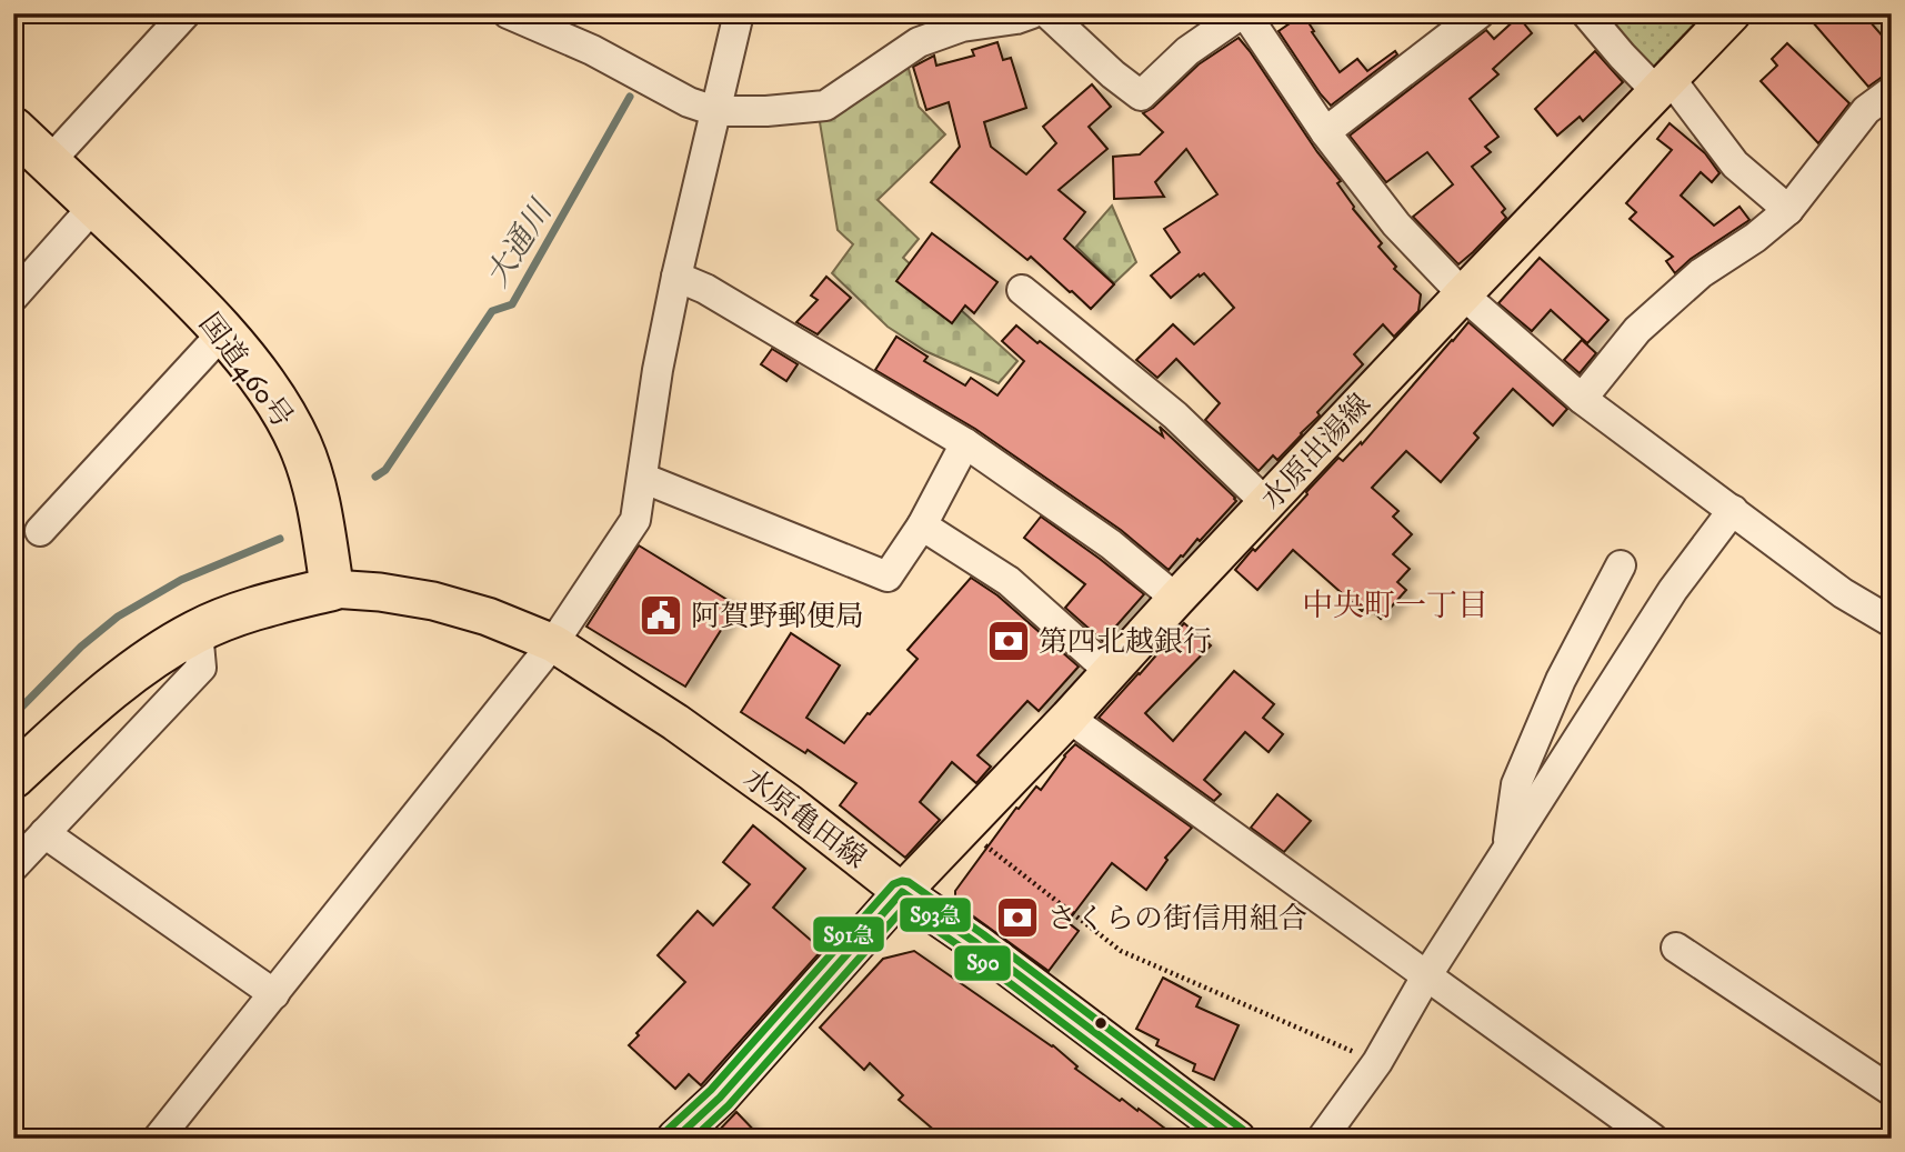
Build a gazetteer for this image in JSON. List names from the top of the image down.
{
  "streets": {
    "highway": ["国道460号"],
    "main road": ["水原出湯線", "水原亀田線"]
  },
  "crossings": [
    ["国道460号", "水原亀田線"],
    ["水原出湯線", "水原亀田線"]
  ],
  "districts": ["中央町一丁目"],
  "water": ["大通川"],
  "places": {
    "public building": ["阿賀野郵便局"],
    "bank": ["第四北越銀行", "さくらの街信用組合"]
  },
  "lines": ["transit line S91急", "transit line S93急", "transit line S90"]
}
